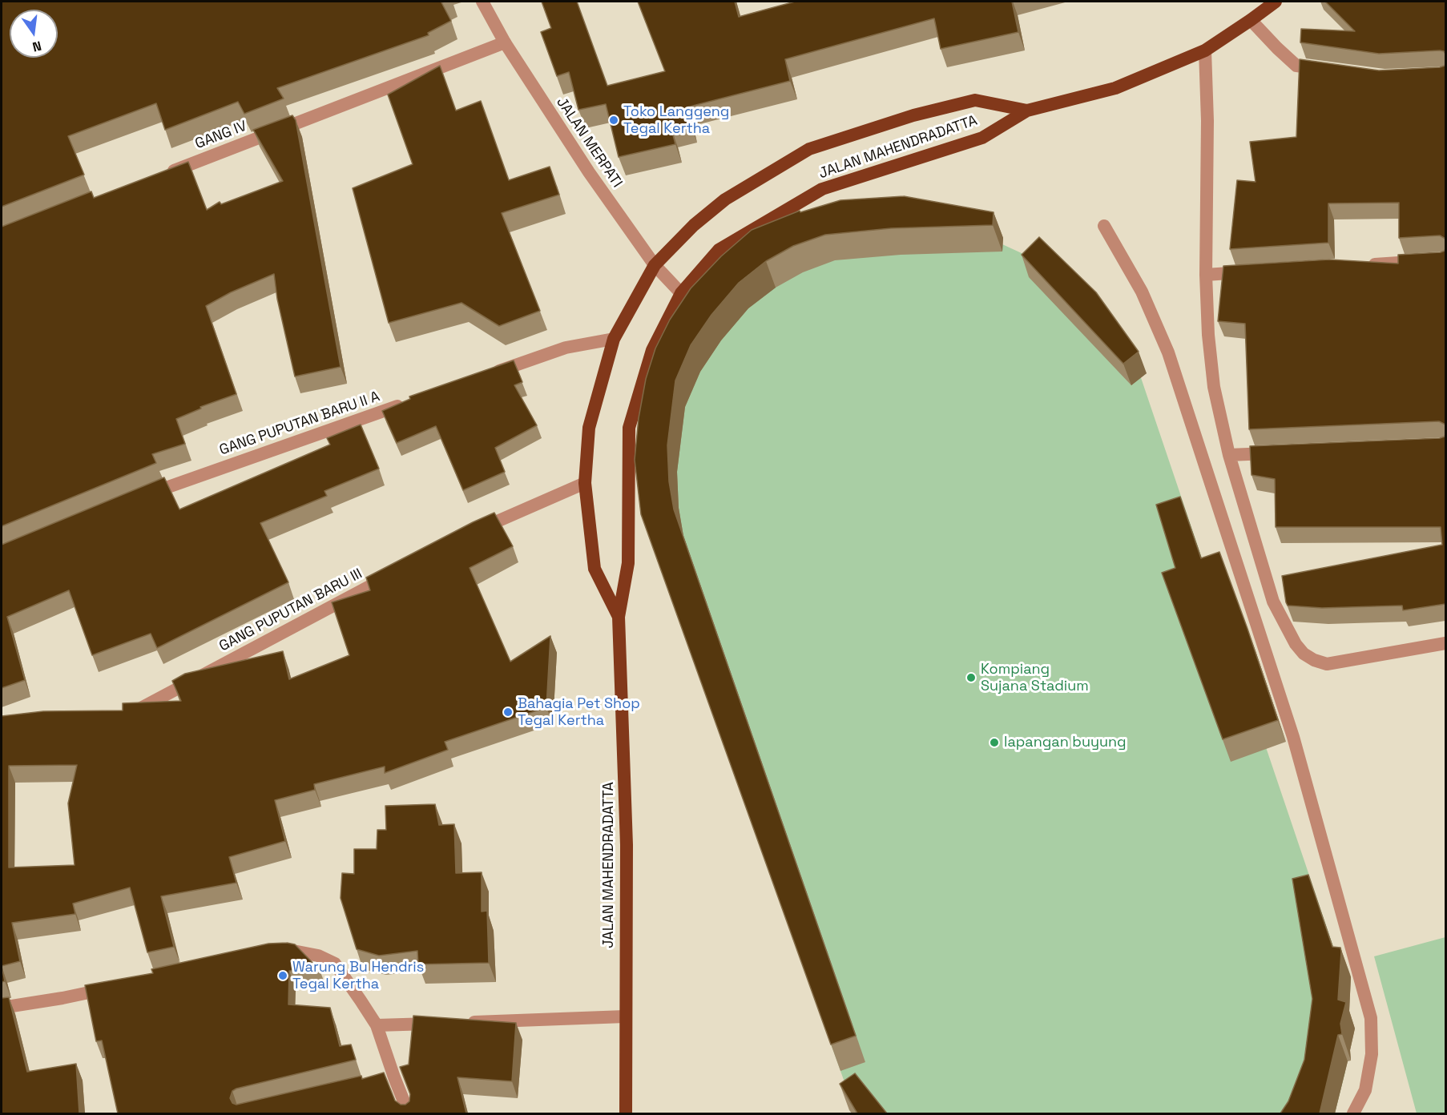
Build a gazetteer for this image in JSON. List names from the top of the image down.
{
  "streets": {
    "highway": ["JALAN MAHENDRADATTA"],
    "street": [
      "GANG IV",
      "JALAN MERPATI",
      "GANG PUPUTAN BARU II A",
      "GANG PUPUTAN BARU III"
    ]
  },
  "crossings": [
    ["GANG IV", "JALAN MERPATI"],
    ["JALAN MERPATI", "JALAN MAHENDRADATTA"]
  ],
  "places": [
    "Toko Langgeng Tegal Kertha",
    "Kompiang Sujana Stadium",
    "Bahagia Pet Shop Tegal Kertha",
    "lapangan buyung",
    "Warung Bu Hendris Tegal Kertha"
  ],
  "north": "bottom"
}
